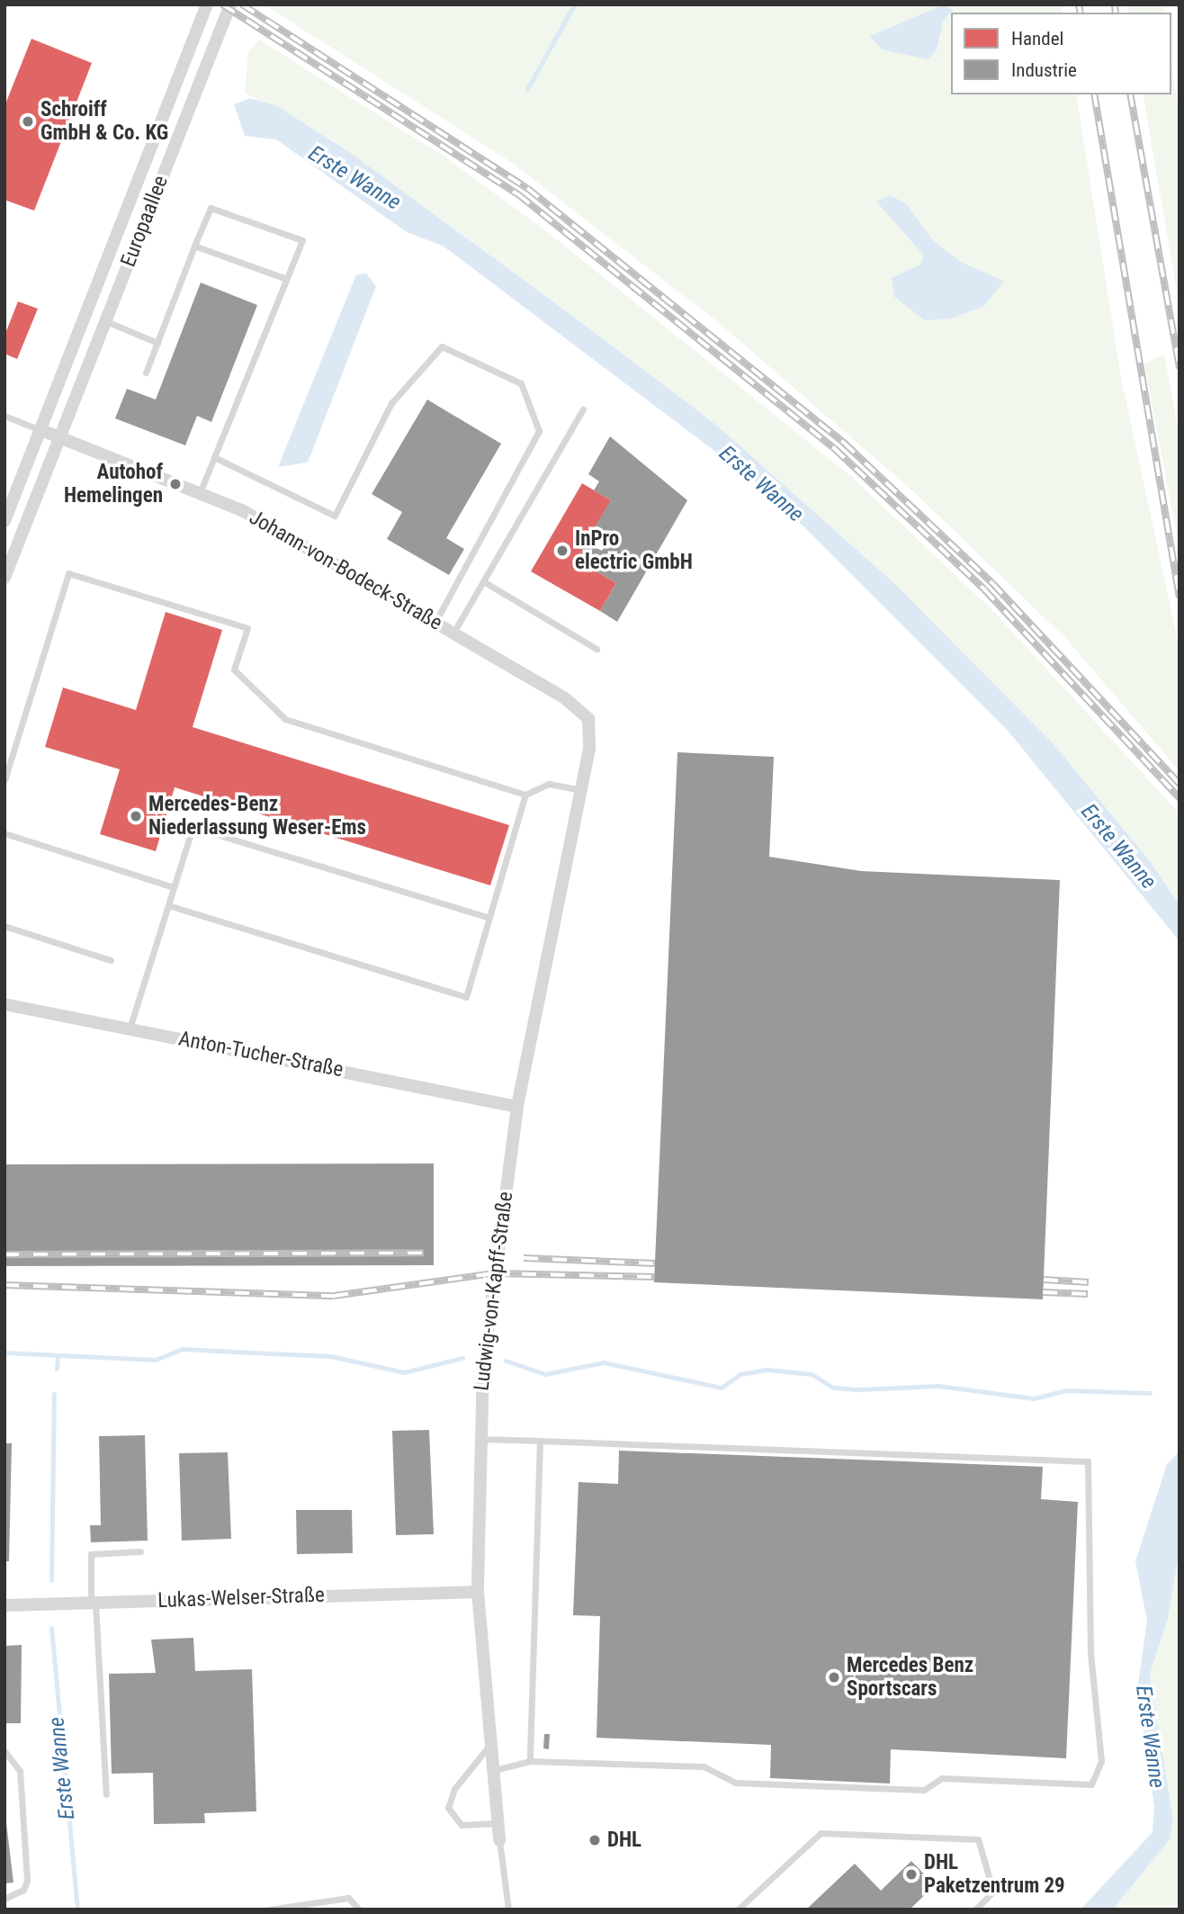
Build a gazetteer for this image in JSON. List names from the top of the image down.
{
  "streets": {
    "street": [
      "Europaallee",
      "Johann-von-Bodeck-Straße",
      "Anton-Tucher-Straße",
      "Ludwig-von-Kapff-Straße",
      "Lukas-Welser-Straße"
    ]
  },
  "crossings": [
    ["Europaallee", "Johann-von-Bodeck-Straße"],
    ["Johann-von-Bodeck-Straße", "Ludwig-von-Kapff-Straße"],
    ["Anton-Tucher-Straße", "Ludwig-von-Kapff-Straße"],
    ["Ludwig-von-Kapff-Straße", "Lukas-Welser-Straße"]
  ],
  "water": ["Erste Wanne"],
  "places": [
    "Schroiff GmbH & Co. KG",
    "Autohof Hemelingen",
    "InPro electric GmbH",
    "Mercedes-Benz Niederlassung Weser-Ems",
    "Mercedes Benz Sportscars",
    "DHL",
    "DHL Paketzentrum 29"
  ],
  "legend": ["Handel", "Industrie"]
}
